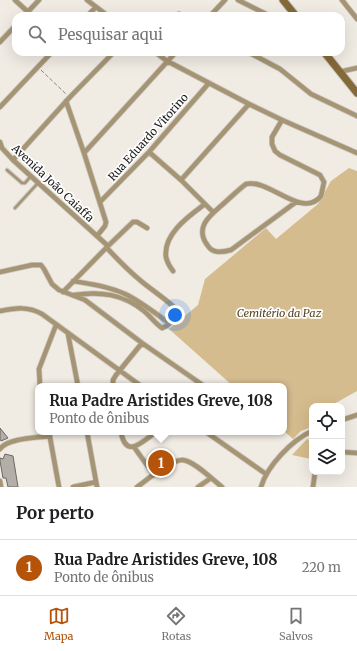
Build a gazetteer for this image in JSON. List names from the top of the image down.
{
  "streets": {
    "street": ["Rua Eduardo Vitorino", "Avenida João Caiaffa"]
  },
  "parks": ["Cemitério da Paz"],
  "page": {
    "search": "Pesquisar aqui",
    "popup": ["Rua Padre Aristides Greve, 108", "Ponto de ônibus"],
    "pins": "1",
    "heading": "Por perto",
    "list": [
      {
        "mark": "1",
        "name": "Rua Padre Aristides Greve, 108",
        "note": "Ponto de ônibus",
        "value": "220 m"
      }
    ],
    "nav": ["Mapa", "Rotas", "Salvos"]
  }
}
